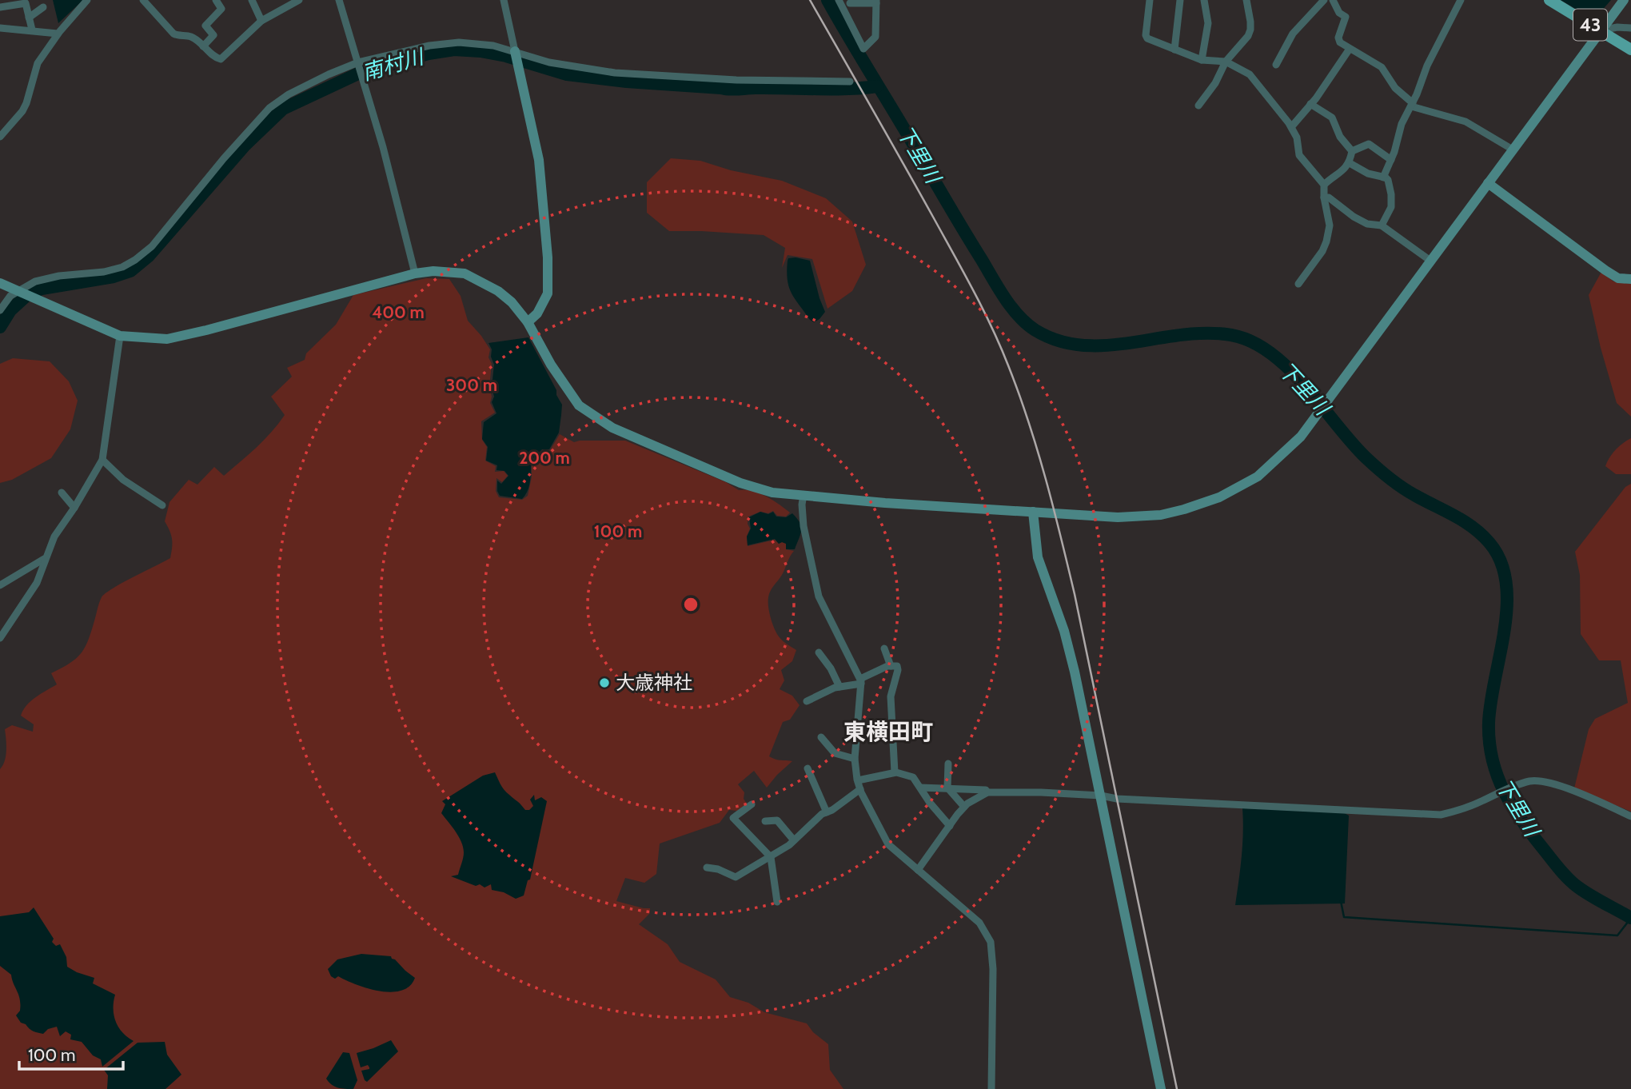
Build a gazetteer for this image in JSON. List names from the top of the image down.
{
  "streets": {
    "main road": ["43"]
  },
  "districts": ["東横田町"],
  "water": ["南村川", "下里川"],
  "places": ["大歳神社"],
  "scale_bar": "100 m",
  "rings": [
    "400 m",
    "300 m",
    "200 m",
    "100 m"
  ]
}
